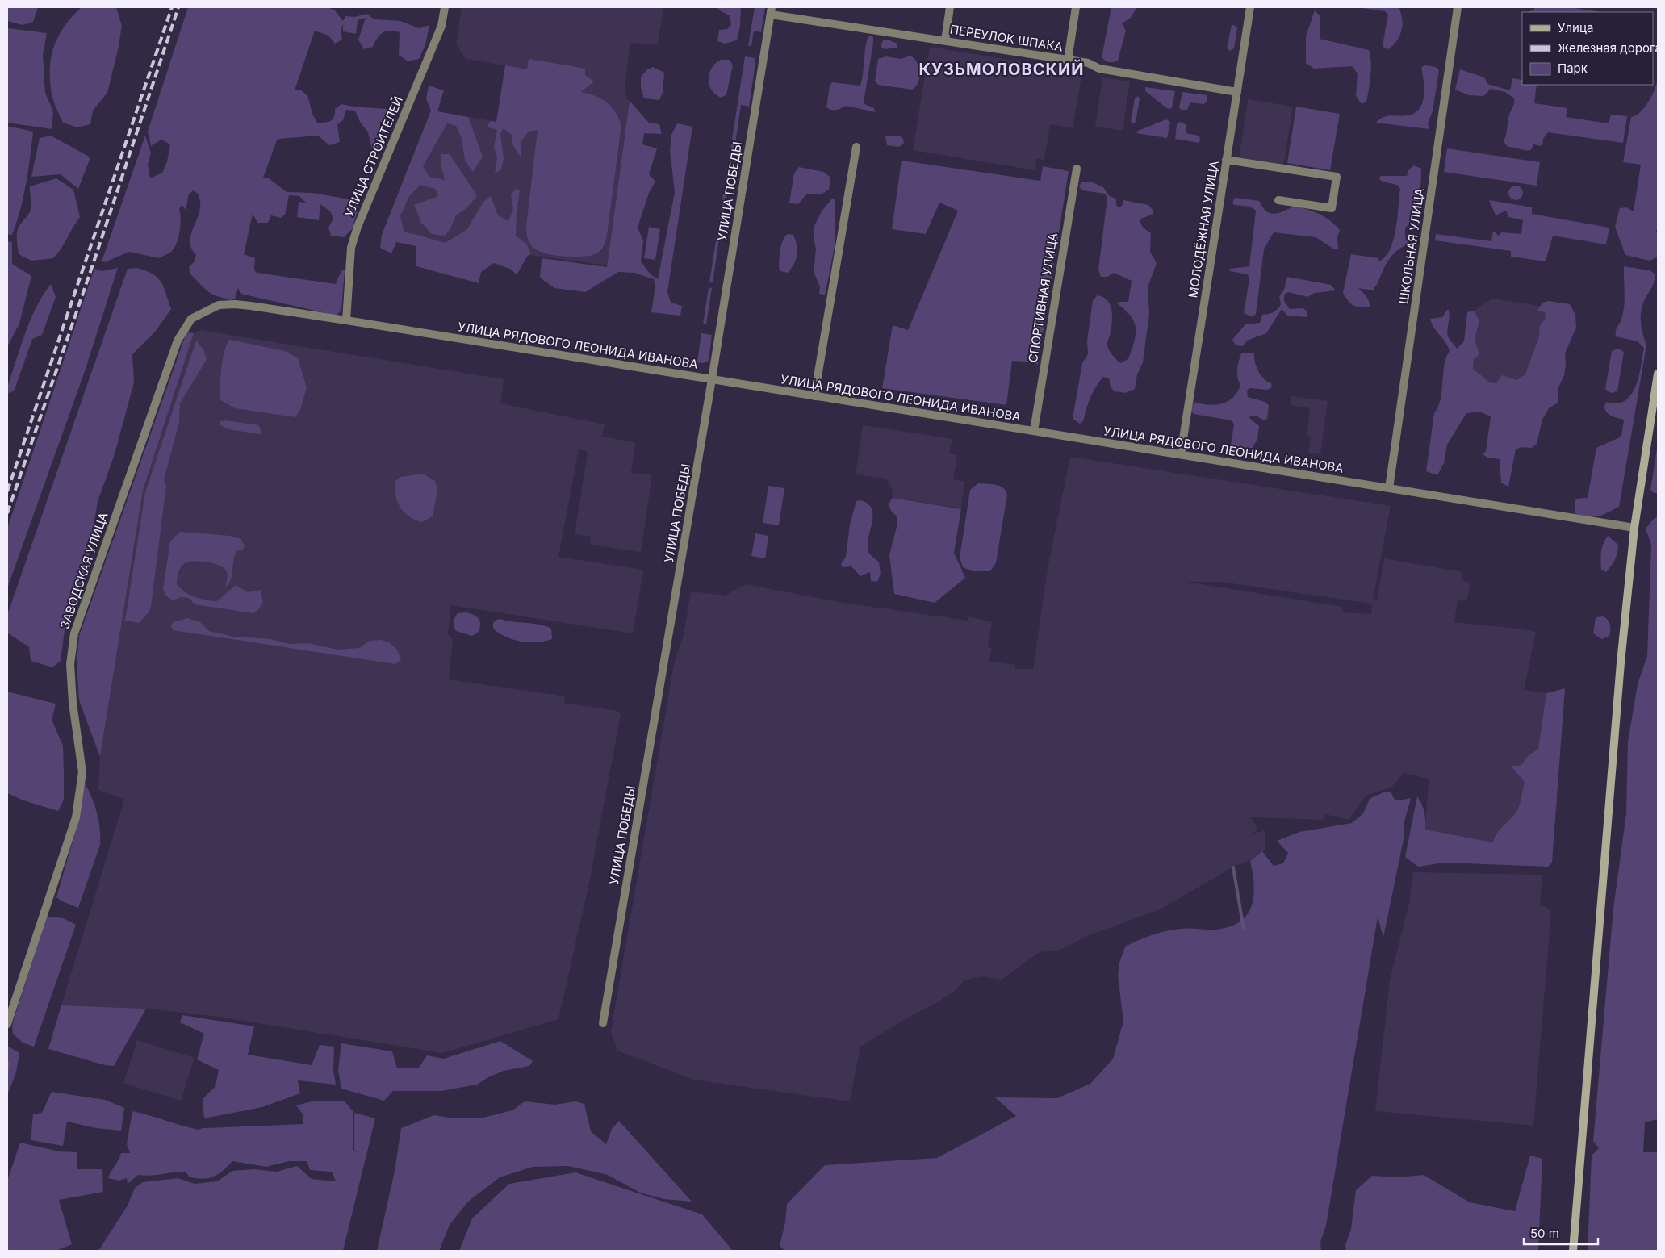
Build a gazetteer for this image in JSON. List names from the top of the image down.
{
  "streets": {
    "street": [
      "ПЕРЕУЛОК ШПАКА",
      "УЛИЦА СТРОИТЕЛЕЙ",
      "УЛИЦА ПОБЕДЫ",
      "МОЛОДЁЖНАЯ УЛИЦА",
      "ШКОЛЬНАЯ УЛИЦА",
      "СПОРТИВНАЯ УЛИЦА",
      "УЛИЦА РЯДОВОГО ЛЕОНИДА ИВАНОВА",
      "ЗАВОДСКАЯ УЛИЦА"
    ]
  },
  "crossings": [
    ["ПЕРЕУЛОК ШПАКА", "УЛИЦА ПОБЕДЫ"],
    ["ПЕРЕУЛОК ШПАКА", "МОЛОДЁЖНАЯ УЛИЦА"],
    ["УЛИЦА СТРОИТЕЛЕЙ", "УЛИЦА РЯДОВОГО ЛЕОНИДА ИВАНОВА"],
    ["УЛИЦА ПОБЕДЫ", "УЛИЦА РЯДОВОГО ЛЕОНИДА ИВАНОВА"],
    ["МОЛОДЁЖНАЯ УЛИЦА", "УЛИЦА РЯДОВОГО ЛЕОНИДА ИВАНОВА"],
    ["ШКОЛЬНАЯ УЛИЦА", "УЛИЦА РЯДОВОГО ЛЕОНИДА ИВАНОВА"],
    ["СПОРТИВНАЯ УЛИЦА", "УЛИЦА РЯДОВОГО ЛЕОНИДА ИВАНОВА"],
    ["УЛИЦА РЯДОВОГО ЛЕОНИДА ИВАНОВА", "ЗАВОДСКАЯ УЛИЦА"]
  ],
  "districts": ["КУЗЬМОЛОВСКИЙ"],
  "legend": ["Улица", "Железная дорога", "Парк"],
  "scale_bar": "50 m"
}
